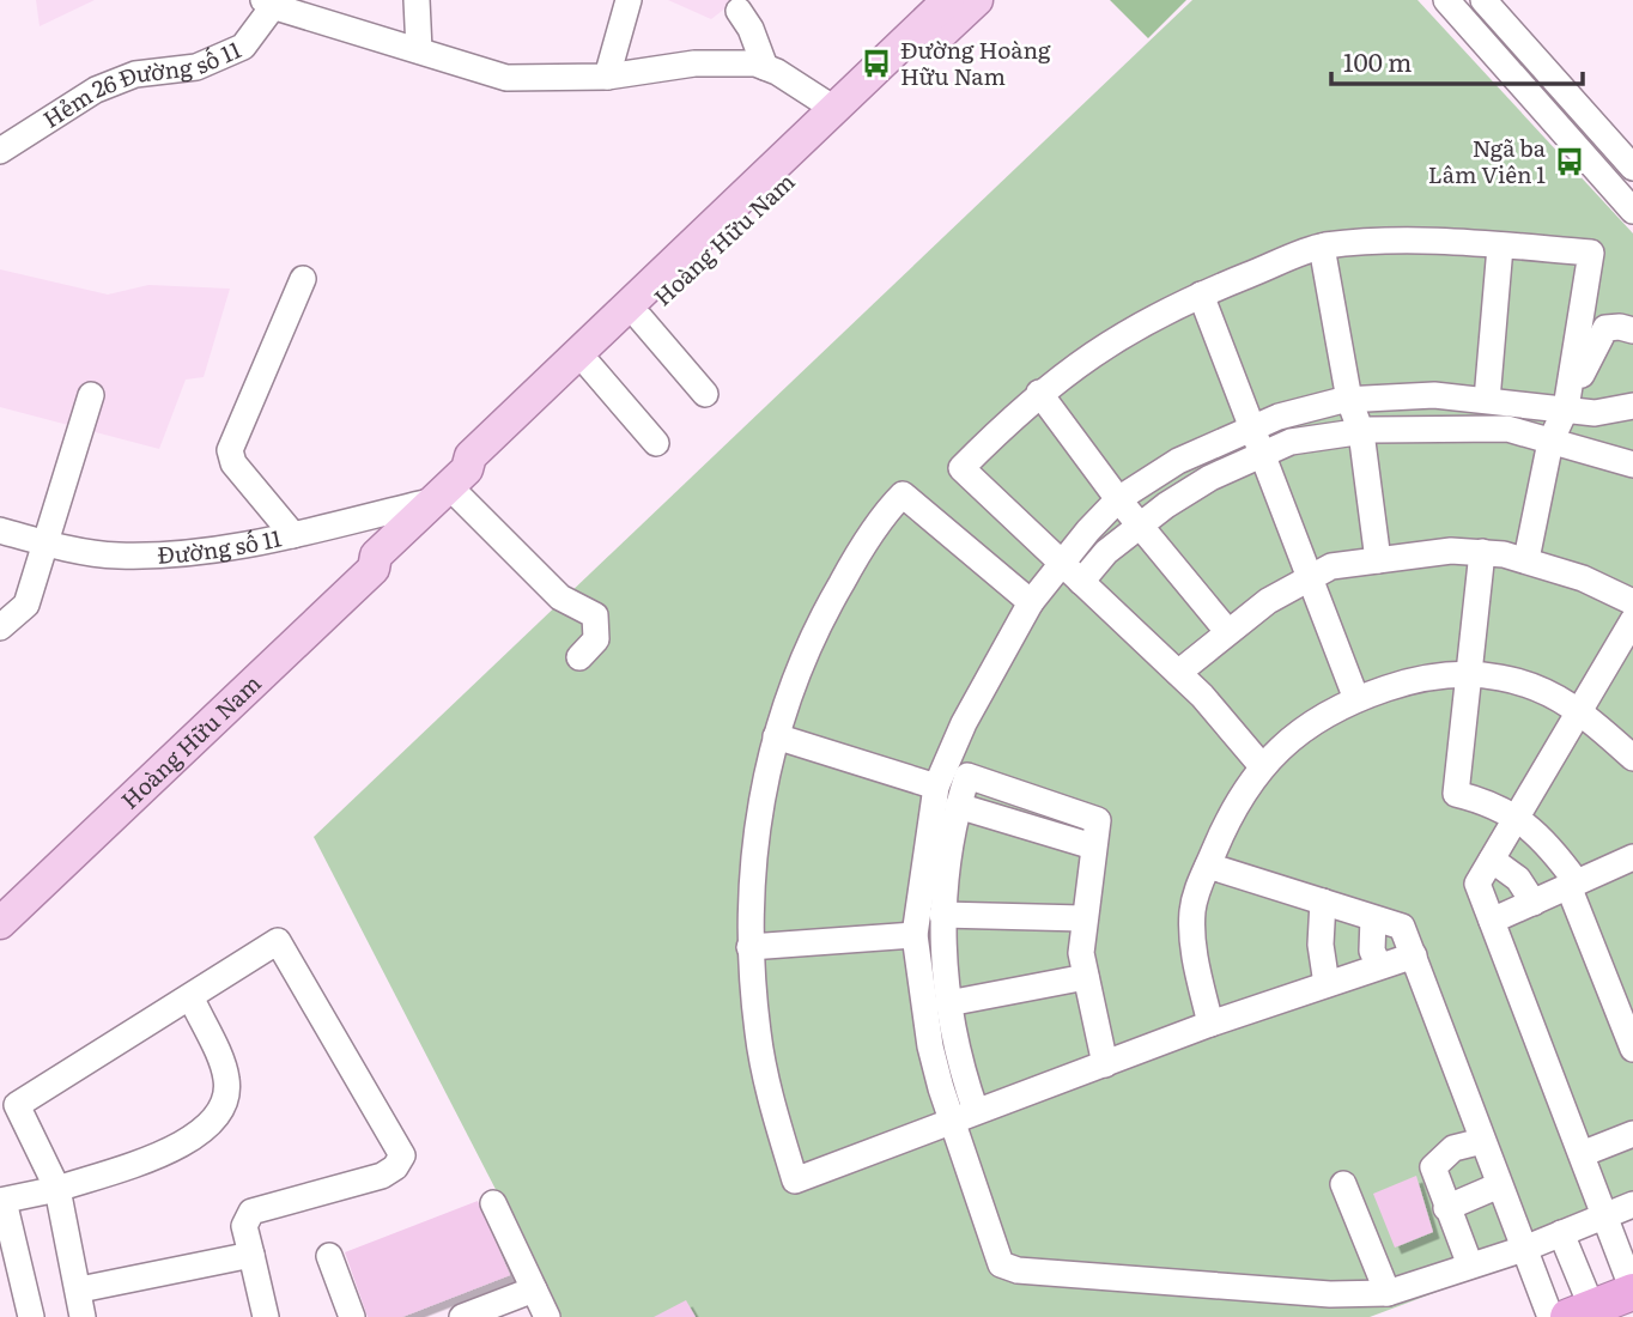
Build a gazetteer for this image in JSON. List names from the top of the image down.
{
  "streets": {
    "main road": ["Hoàng Hữu Nam"],
    "street": ["Hẻm 26 Đường số 11", "Đường số 11"]
  },
  "crossings": [
    ["Hoàng Hữu Nam", "Đường số 11"]
  ],
  "places": {
    "bus stop": ["Đường Hoàng Hữu Nam", "Ngã ba Lâm Viên 1"]
  },
  "scale_bar": "100 m"
}
